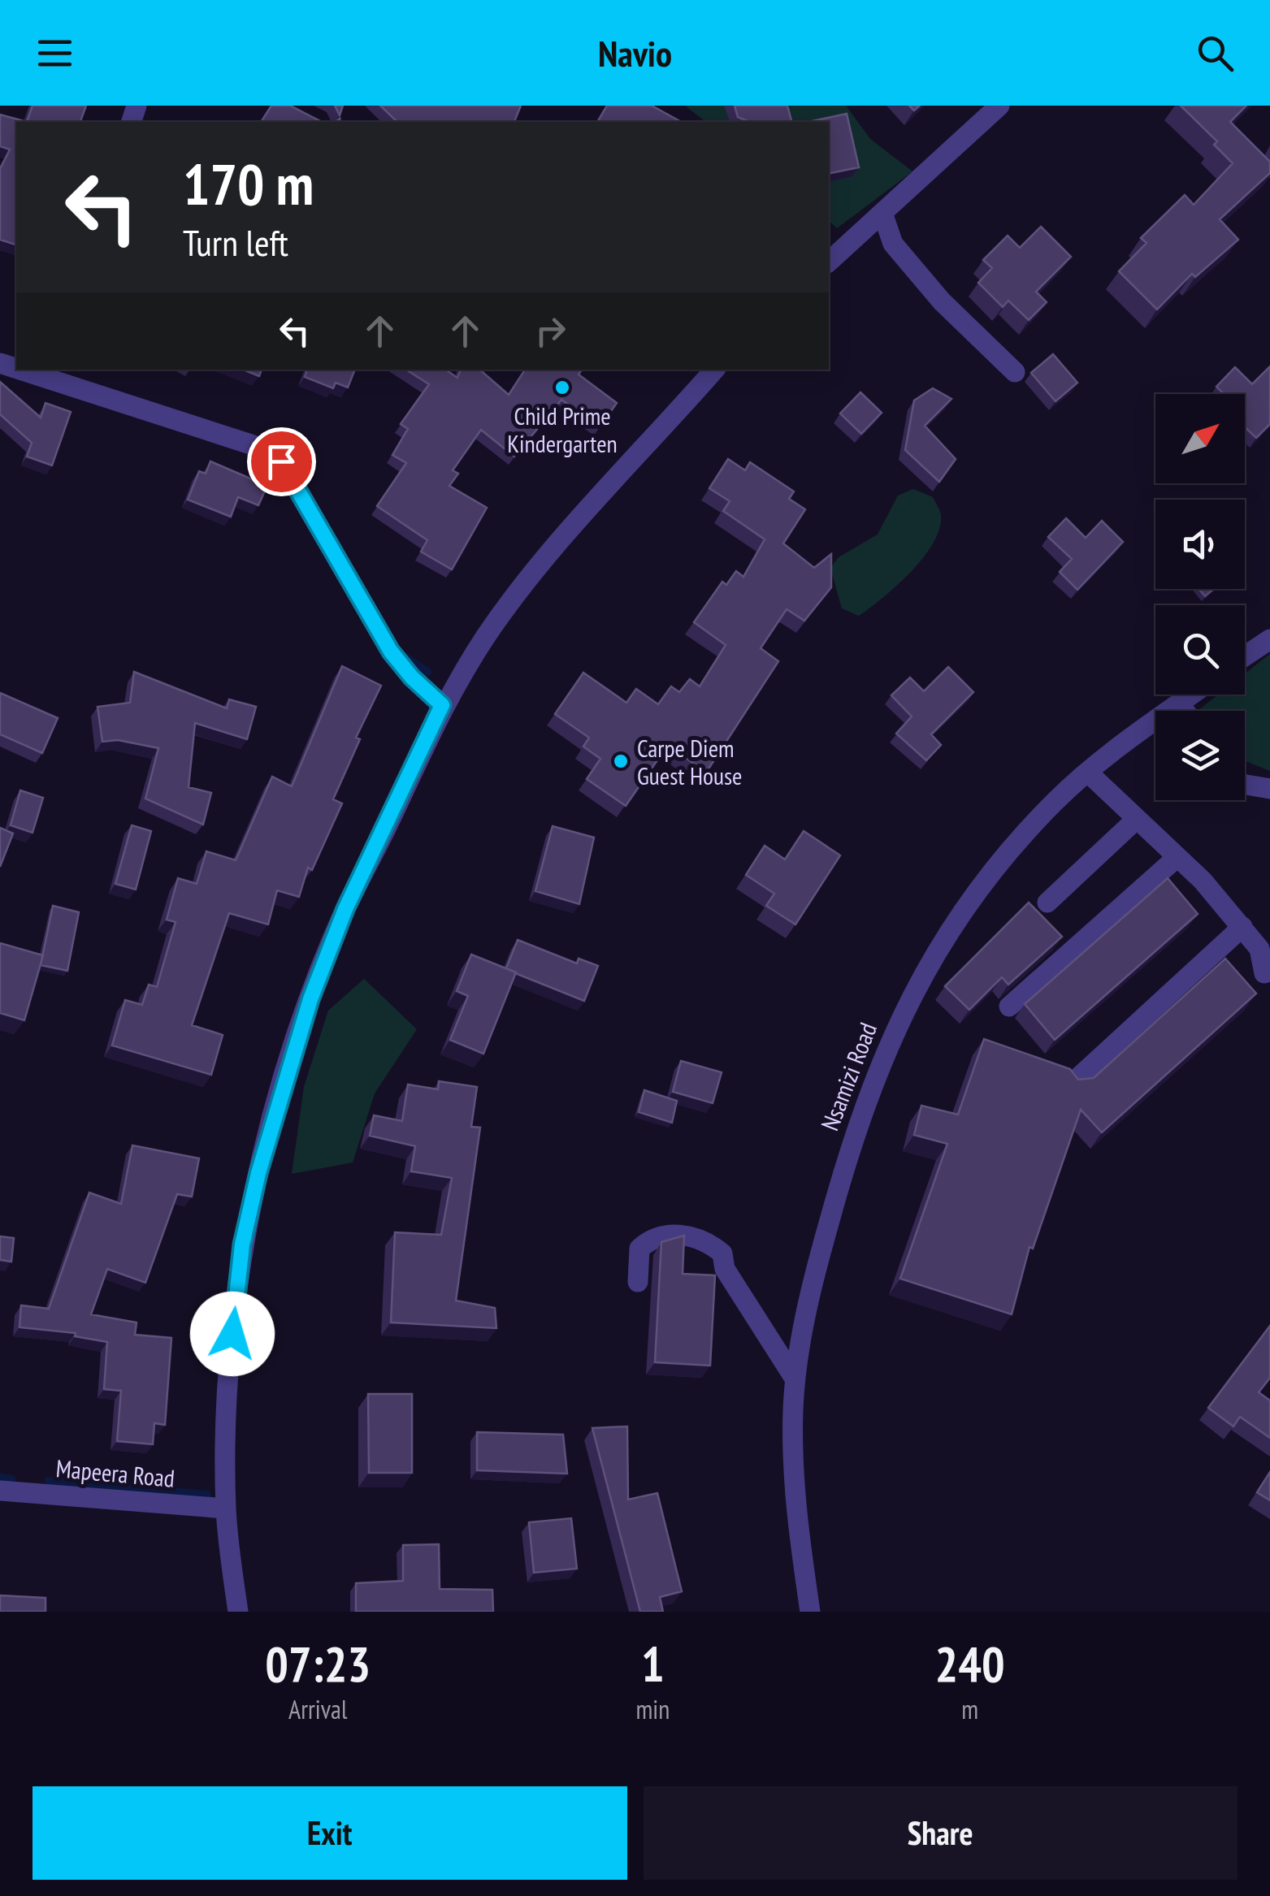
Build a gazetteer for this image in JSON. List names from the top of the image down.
{
  "streets": {
    "street": ["Nsamizi Road", "Mapeera Road"]
  },
  "places": ["Child Prime Kindergarten", "Carpe Diem Guest House"],
  "north": "top right",
  "page": {
    "header": "Navio",
    "turn": ["170 m", "Turn left"],
    "eta": [
      "07:23",
      "Arrival",
      "1",
      "min",
      "240",
      "m"
    ],
    "buttons": ["Exit", "Share"]
  }
}
